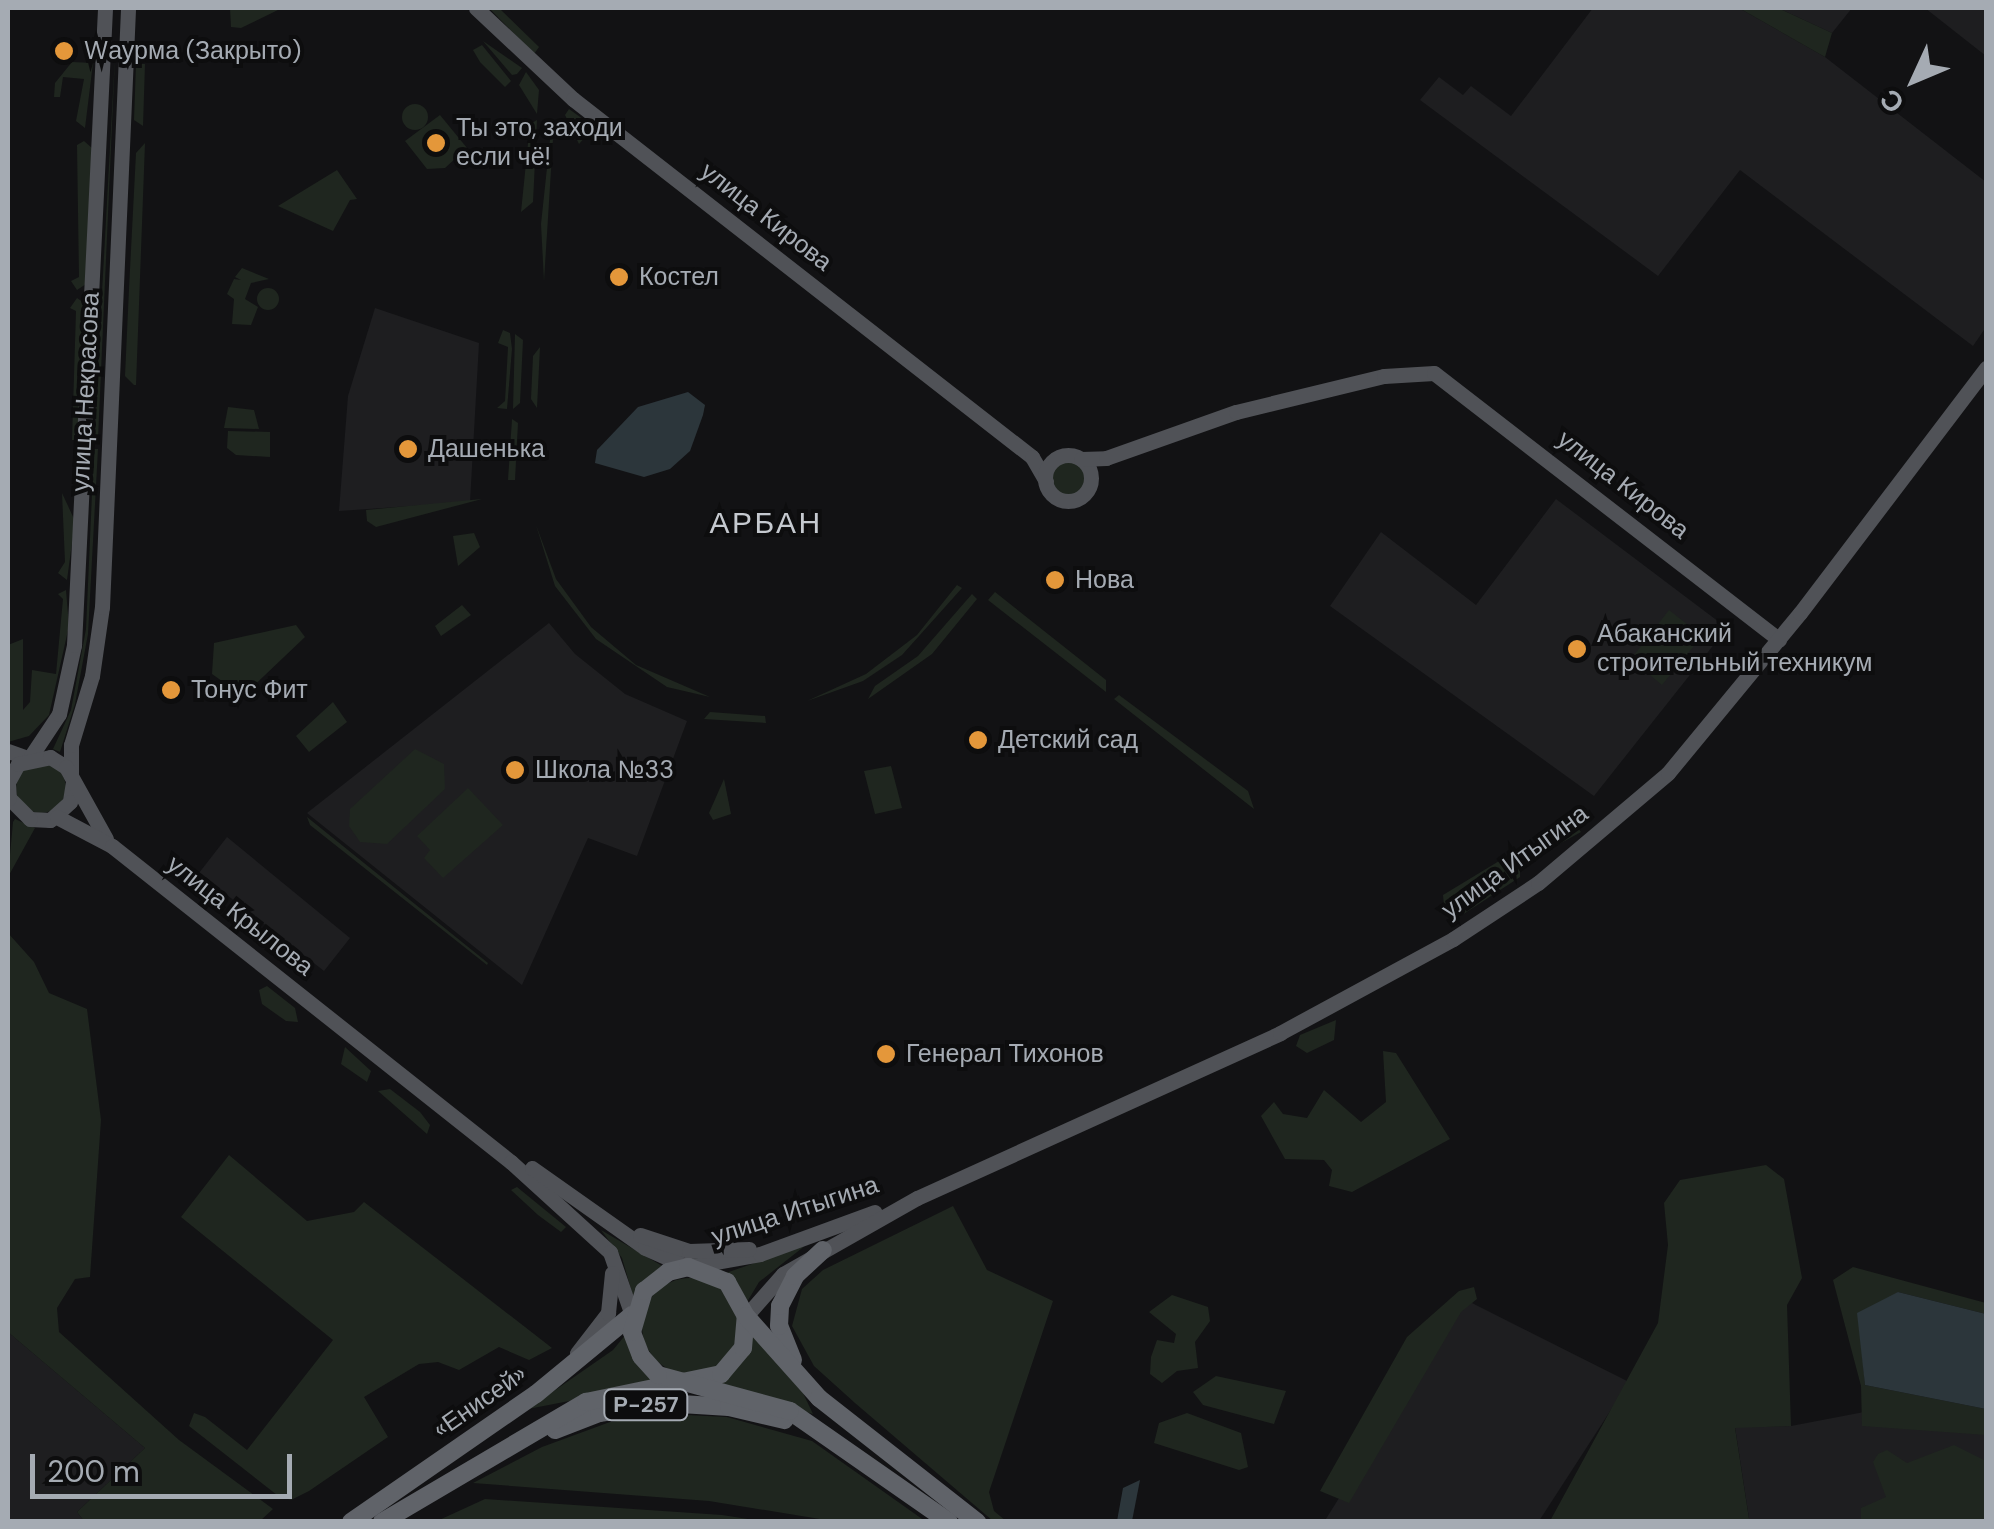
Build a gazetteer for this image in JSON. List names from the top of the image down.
{
  "streets": {
    "highway": ["«Енисей»", "Р-257"],
    "main road": [
      "улица Кирова",
      "улица Некрасова",
      "улица Итыгина",
      "улица Крылова"
    ]
  },
  "crossings": [
    ["улица Кирова", "улица Итыгина"],
    ["улица Некрасова", "улица Крылова"],
    ["улица Итыгина", "«Енисей»"],
    ["улица Итыгина", "Р-257"],
    ["«Енисей»", "Р-257"]
  ],
  "districts": ["АРБАН"],
  "places": [
    "Wаурма (Закрыто)",
    "Ты это, заходи если чё!",
    "Костел",
    "Дашенька",
    "Нова",
    "Абаканский строительный техникум",
    "Тонус Фит",
    "Детский сад",
    "Школа №33",
    "Генерал Тихонов"
  ],
  "scale_bar": "200 m",
  "north": "bottom left"
}
